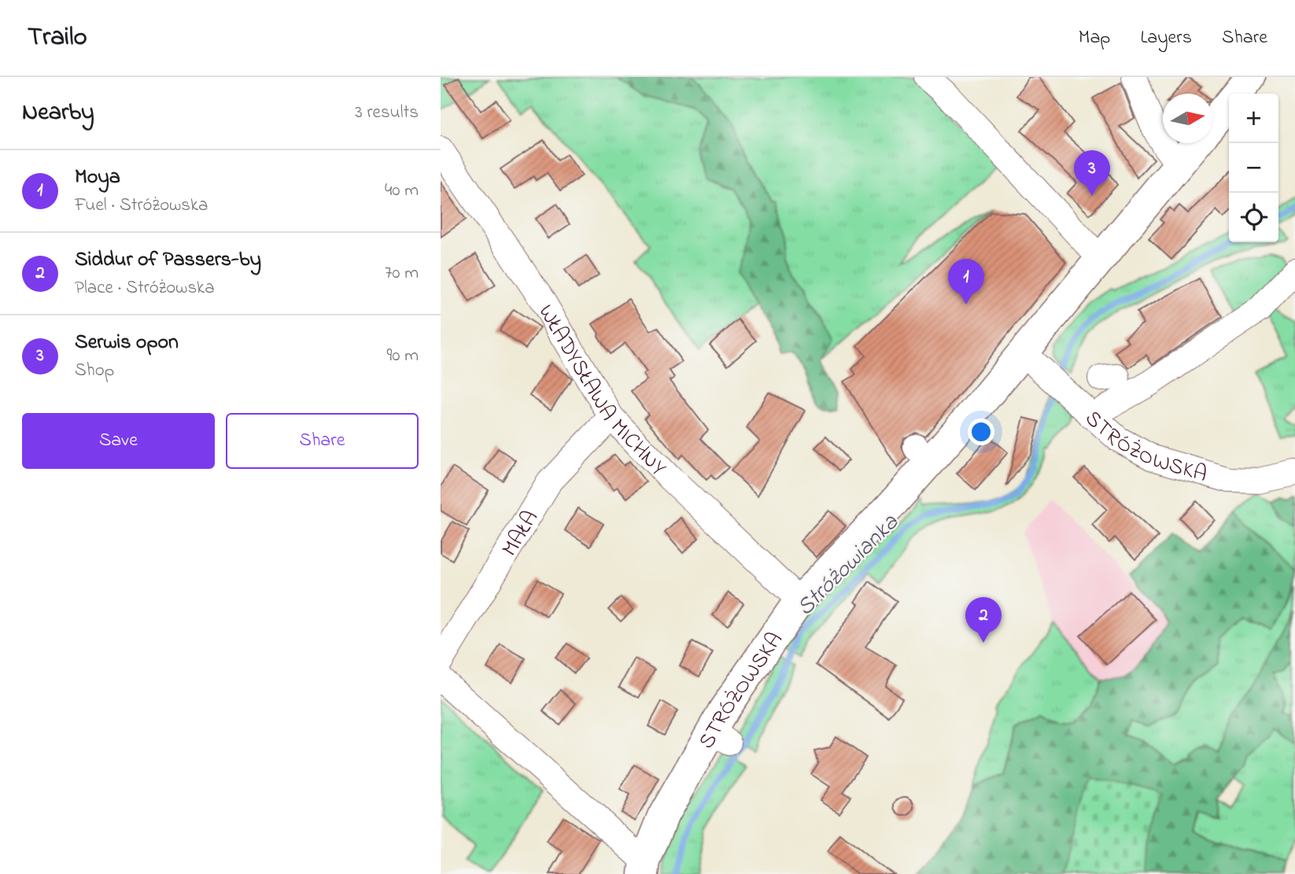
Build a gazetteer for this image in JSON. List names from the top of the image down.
{
  "streets": {
    "main road": ["STRÓŻOWSKA"],
    "street": ["WŁADYSŁAWA MICHNY", "MAŁA"]
  },
  "crossings": [
    ["WŁADYSŁAWA MICHNY", "STRÓŻOWSKA"],
    ["WŁADYSŁAWA MICHNY", "MAŁA"]
  ],
  "water": ["Stróżowianka"],
  "north": "right",
  "page": {
    "header": "Trailo",
    "nav": ["Map", "Layers", "Share"],
    "heading": ["Nearby", "3 results"],
    "map_buttons": ["+", "−"],
    "list": [
      {
        "mark": "1",
        "name": "Moya",
        "note": "Fuel · Stróżowska",
        "value": "40 m"
      },
      {
        "mark": "2",
        "name": "Siddur of Passers-by",
        "note": "Place · Stróżowska",
        "value": "70 m"
      },
      {
        "mark": "3",
        "name": "Serwis opon",
        "note": "Shop",
        "value": "90 m"
      }
    ],
    "pins": ["3", "1", "2"],
    "buttons": ["Save", "Share"]
  }
}
